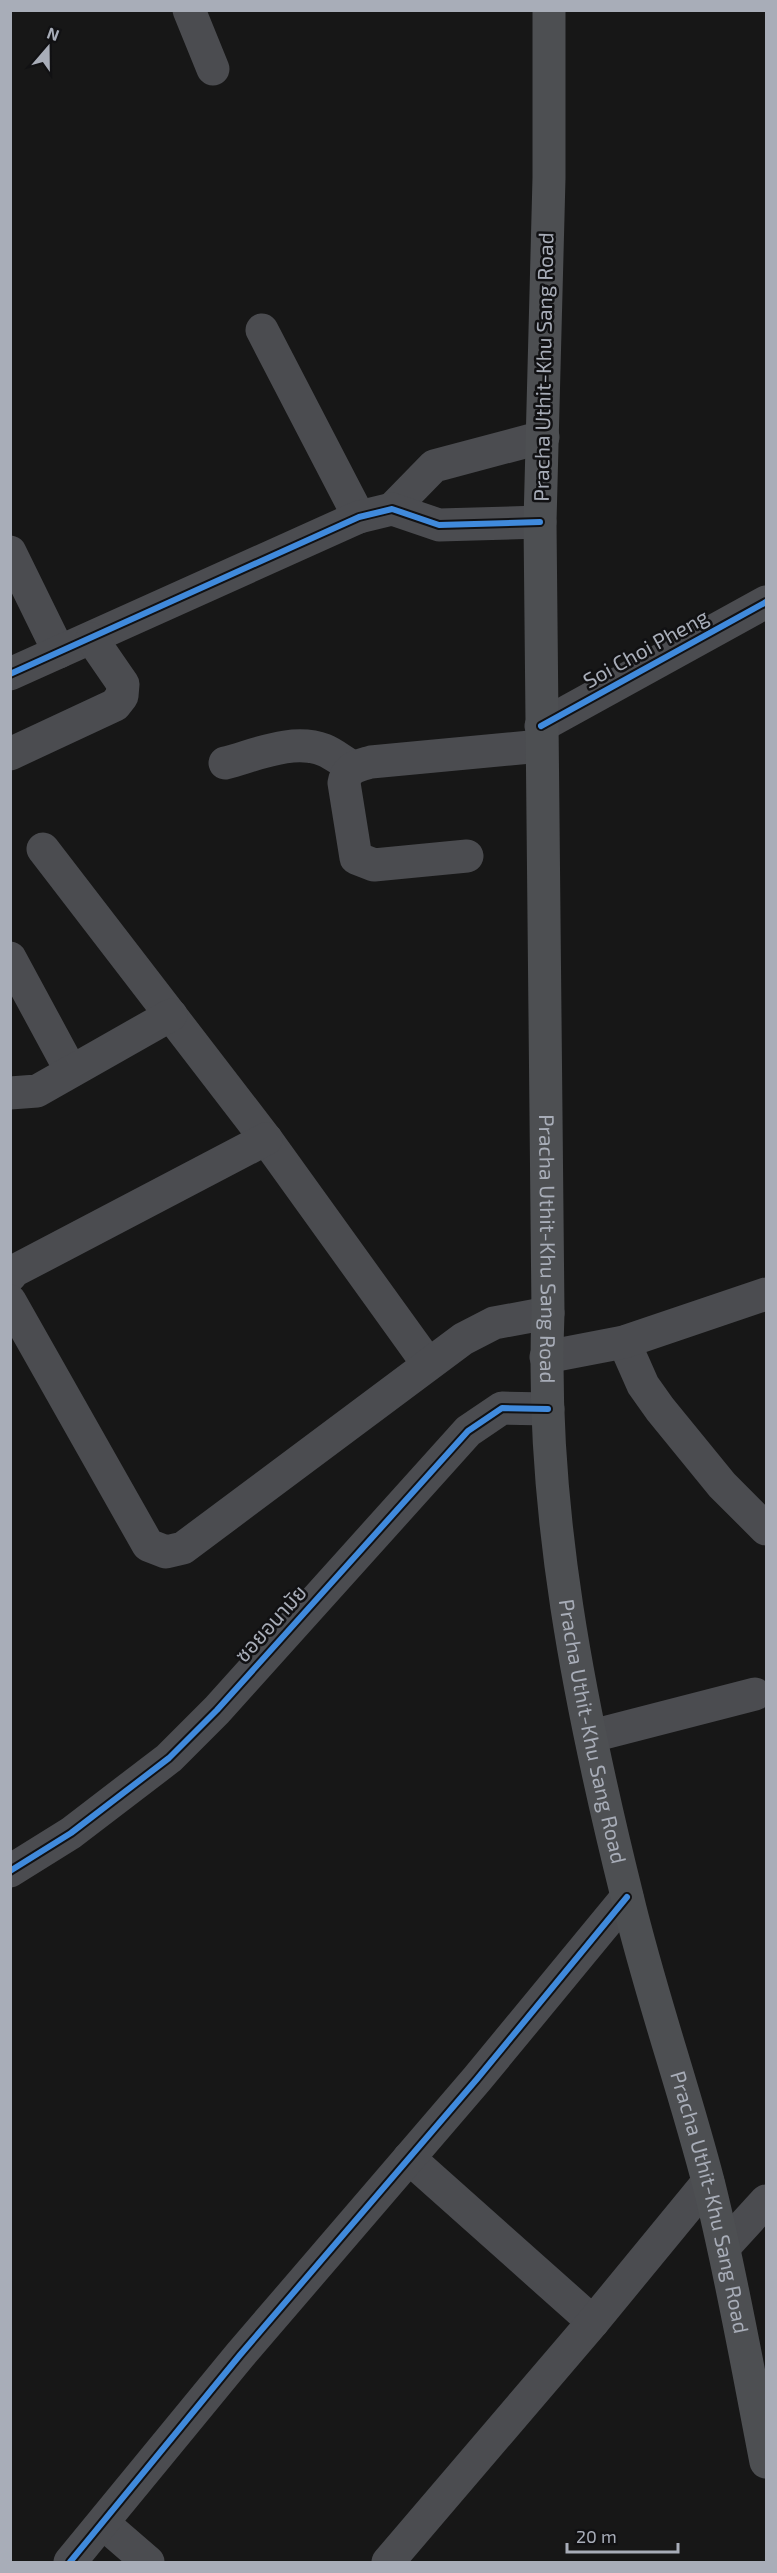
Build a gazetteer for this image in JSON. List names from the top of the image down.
{
  "streets": {
    "main road": ["Pracha Uthit-Khu Sang Road"],
    "street": ["Soi Choi Pheng", "ซอยอนามัย"]
  },
  "crossings": [
    ["Pracha Uthit-Khu Sang Road", "Soi Choi Pheng"],
    ["Pracha Uthit-Khu Sang Road", "ซอยอนามัย"]
  ],
  "scale_bar": "20 m",
  "north": "top"
}
